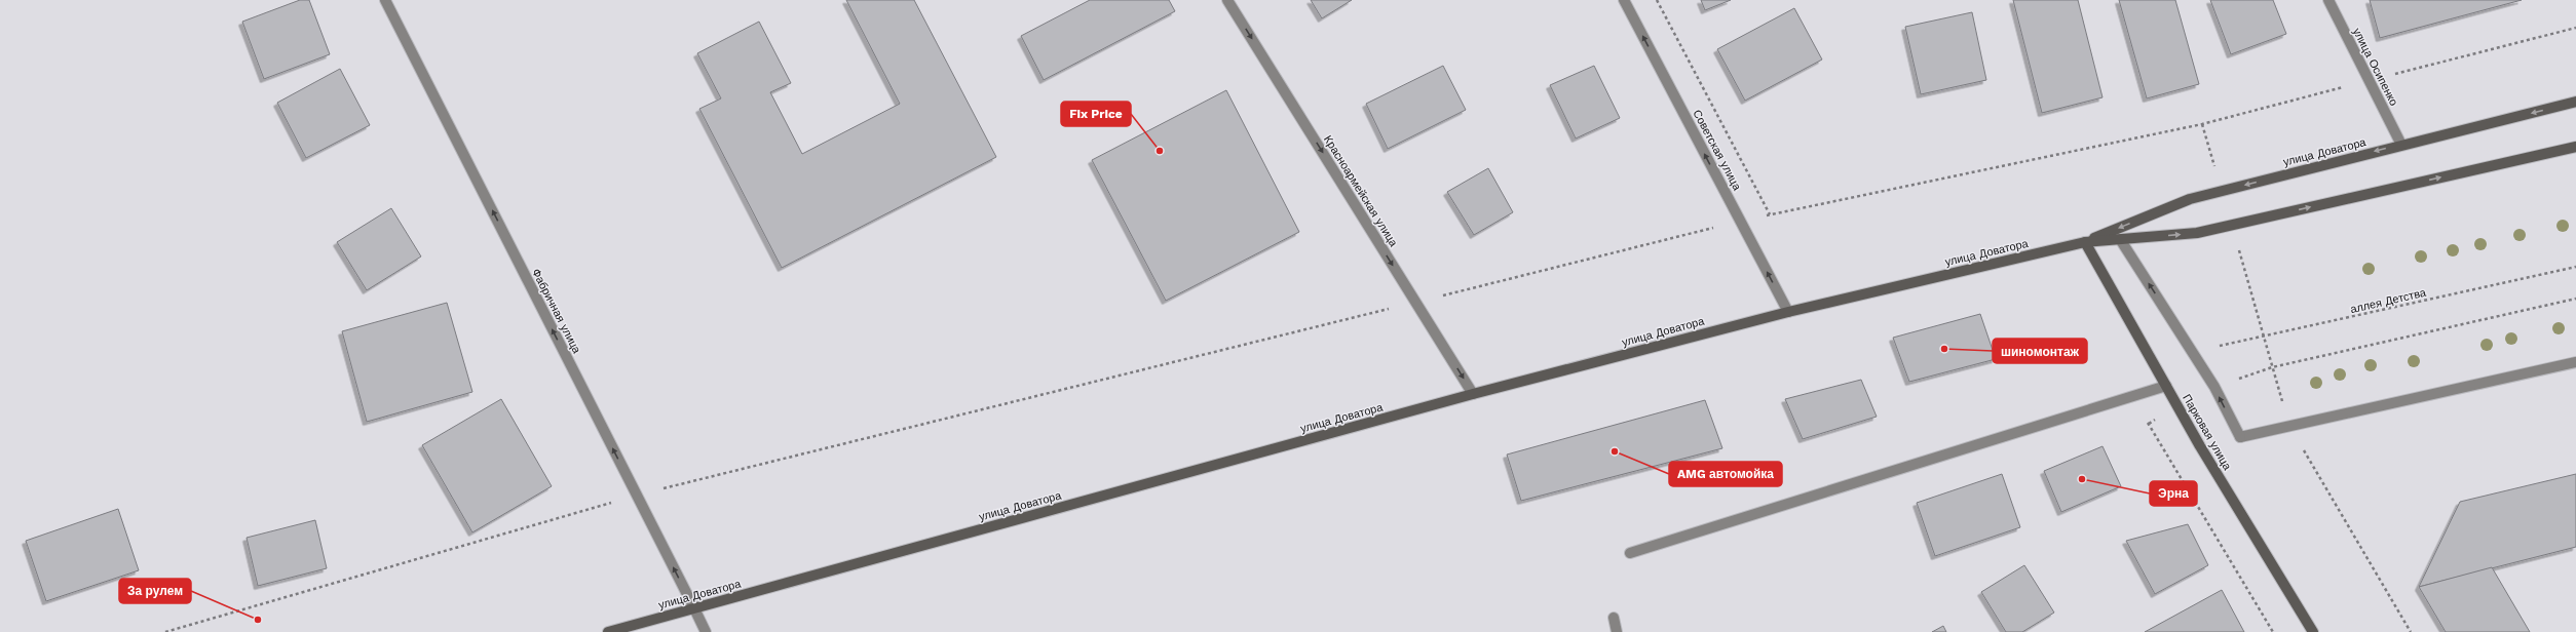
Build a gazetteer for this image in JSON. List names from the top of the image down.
{
  "streets": {
    "main road": ["улица Доватора", "Парковая улица"],
    "street": [
      "улица Осипенко",
      "Советская улица",
      "Красноармейская улица",
      "Фабричная улица"
    ],
    "path": ["аллея Детства"]
  },
  "crossings": [
    ["улица Осипенко", "улица Доватора"],
    ["Советская улица", "улица Доватора"],
    ["улица Доватора", "Красноармейская улица"],
    ["улица Доватора", "Фабричная улица"],
    ["улица Доватора", "Парковая улица"]
  ],
  "one_way": ["Советская улица", "Красноармейская улица", "Фабричная улица"],
  "places": [
    "Fix Price",
    "шиномонтаж",
    "AMG автомойка",
    "Эрна",
    "За рулем"
  ]
}
